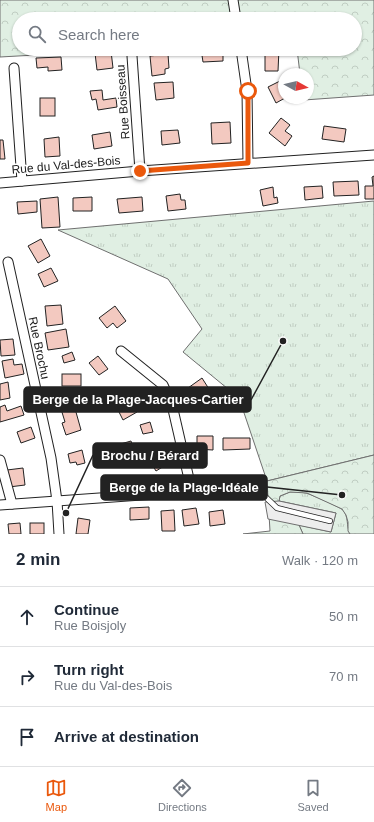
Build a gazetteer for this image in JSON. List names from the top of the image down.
{
  "streets": {
    "street": ["Rue Boisseau", "Rue du Val-des-Bois", "Rue Brochu"]
  },
  "crossings": [
    ["Rue Boisseau", "Rue du Val-des-Bois"]
  ],
  "places": ["Berge de la Plage-Jacques-Cartier", "Berge de la Plage-Idéale", "Brochu / Bérard"],
  "north": "right",
  "page": {
    "search": "Search here",
    "heading": ["2 min", "Walk · 120 m"],
    "list": [
      ["Continue", "Rue Boisjoly", "50 m"],
      ["Turn right", "Rue du Val-des-Bois", "70 m"],
      "Arrive at destination"
    ],
    "nav": ["Map", "Directions", "Saved"]
  }
}
